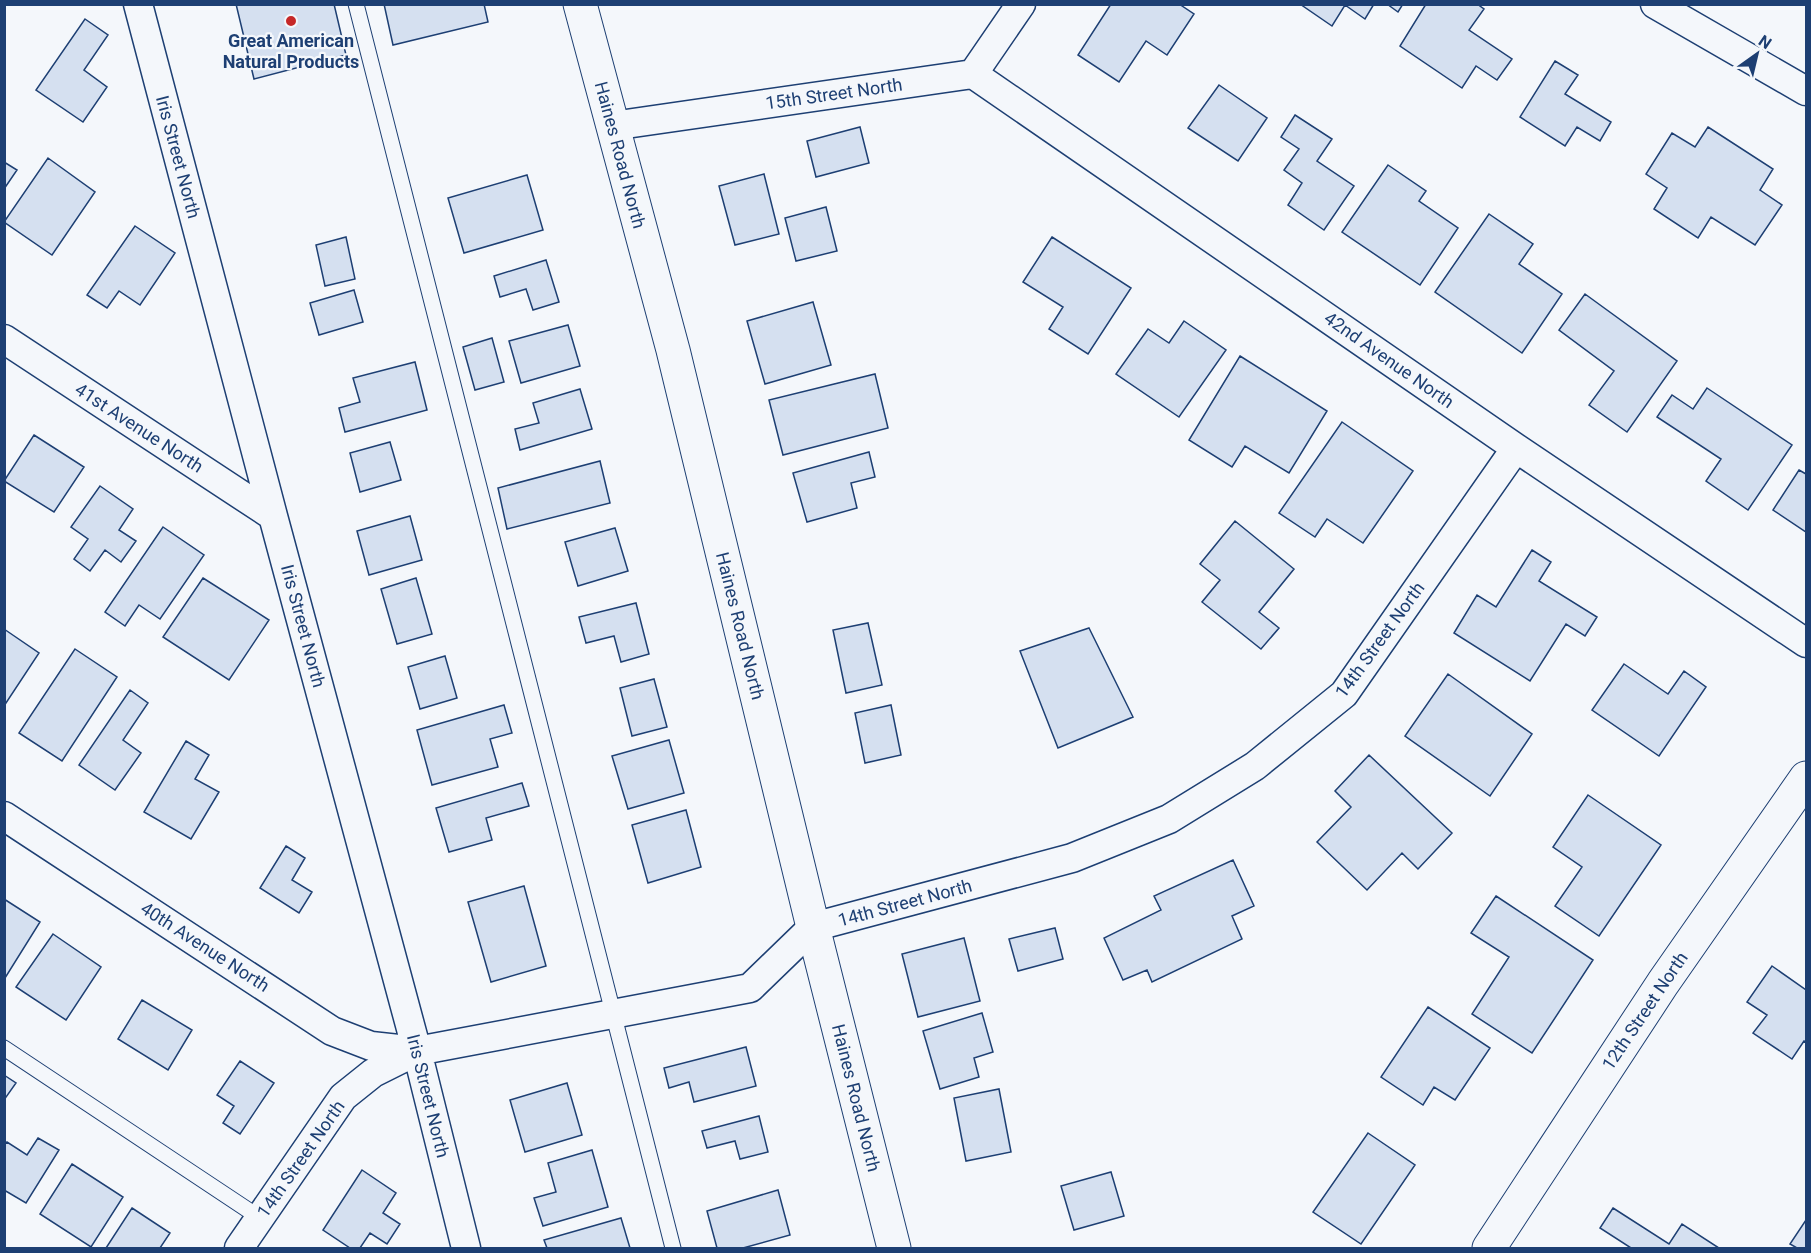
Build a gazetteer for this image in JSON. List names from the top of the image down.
{
  "streets": {
    "street": [
      "15th Street North",
      "Haines Road North",
      "Iris Street North",
      "42nd Avenue North",
      "41st Avenue North",
      "14th Street North",
      "40th Avenue North",
      "12th Street North"
    ]
  },
  "crossings": [
    ["15th Street North", "Haines Road North"],
    ["15th Street North", "42nd Avenue North"],
    ["Haines Road North", "14th Street North"],
    ["Iris Street North", "41st Avenue North"],
    ["Iris Street North", "14th Street North"],
    ["Iris Street North", "40th Avenue North"],
    ["42nd Avenue North", "14th Street North"],
    ["14th Street North", "40th Avenue North"]
  ],
  "places": ["Great American Natural Products"],
  "north": "top right"
}
